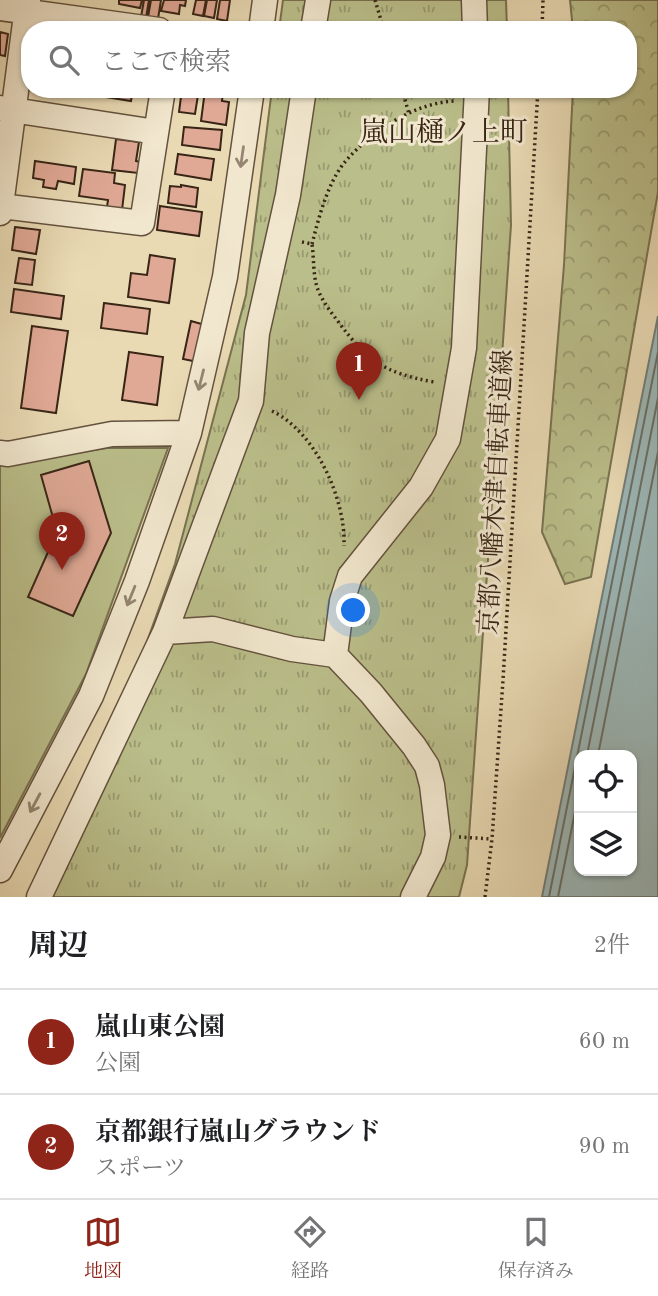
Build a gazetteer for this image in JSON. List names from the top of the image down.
{
  "streets": {
    "path": ["京都八幡木津自転車道線"]
  },
  "districts": ["嵐山樋ノ上町"],
  "page": {
    "search": "ここで検索",
    "pins": ["1", "2"],
    "heading": ["周辺", "2件"],
    "list": [
      {
        "mark": "1",
        "name": "嵐山東公園",
        "note": "公園",
        "value": "60 m"
      },
      {
        "mark": "2",
        "name": "京都銀行嵐山グラウンド",
        "note": "スポーツ",
        "value": "90 m"
      }
    ],
    "nav": ["地図", "経路", "保存済み"]
  }
}
